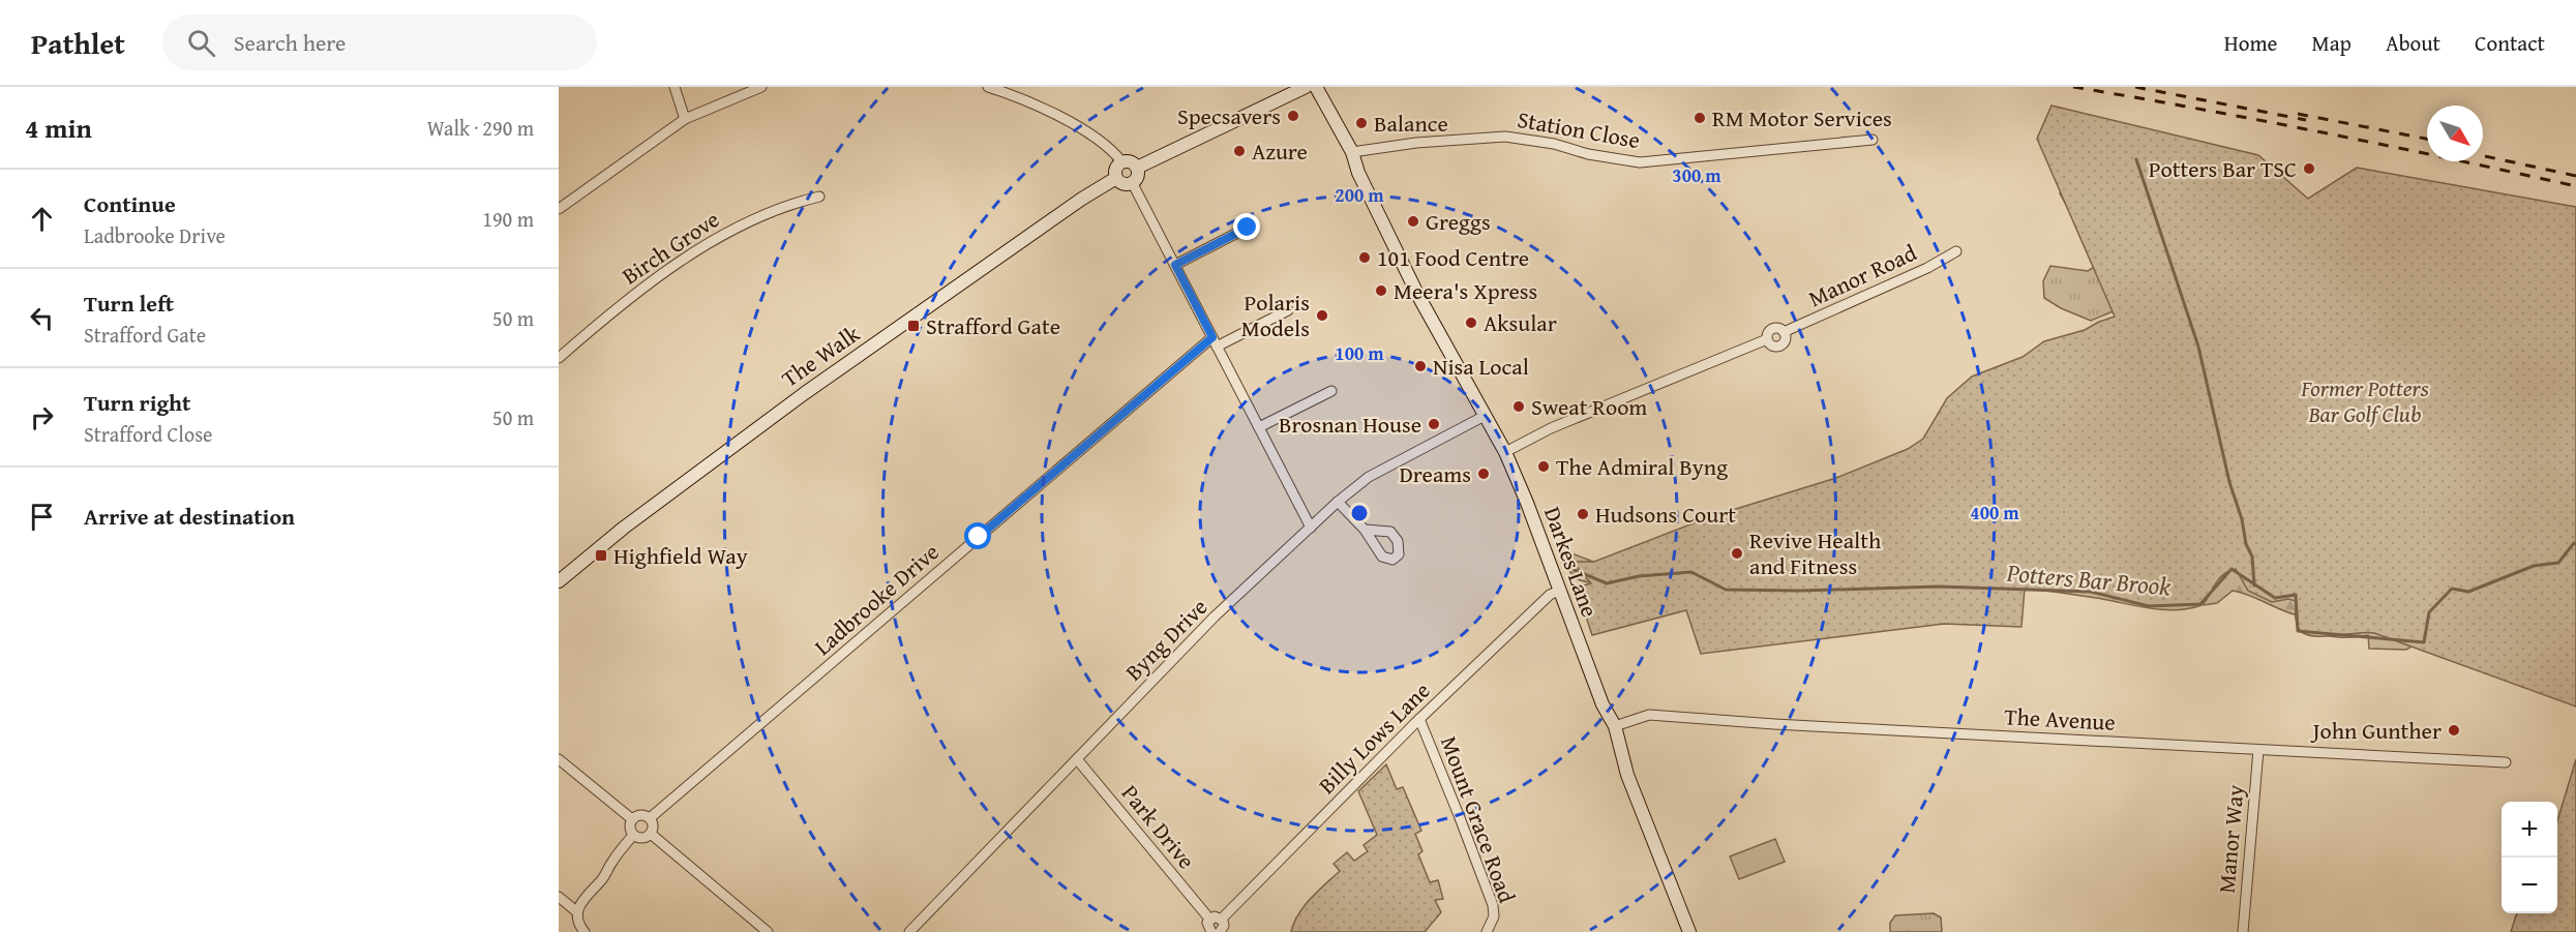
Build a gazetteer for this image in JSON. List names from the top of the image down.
{
  "streets": {
    "street": [
      "Station Close",
      "Birch Grove",
      "Manor Road",
      "The Walk",
      "Darkes Lane",
      "Ladbrooke Drive",
      "Byng Drive",
      "The Avenue",
      "Billy Lows Lane",
      "Mount Grace Road",
      "Park Drive",
      "Manor Way"
    ]
  },
  "crossings": [
    ["Station Close", "Darkes Lane"],
    ["Manor Road", "Darkes Lane"],
    ["Darkes Lane", "Byng Drive"],
    ["Darkes Lane", "The Avenue"],
    ["Darkes Lane", "Billy Lows Lane"],
    ["Byng Drive", "Park Drive"],
    ["The Avenue", "Manor Way"],
    ["Billy Lows Lane", "Mount Grace Road"],
    ["Billy Lows Lane", "Park Drive"]
  ],
  "water": ["Potters Bar Brook"],
  "parks": ["Former Potters Bar Golf Club"],
  "places": {
    "other": [
      "Specsavers",
      "RM Motor Services",
      "Balance",
      "Azure",
      "Potters Bar TSC",
      "Greggs",
      "101 Food Centre",
      "Meera's Xpress",
      "Polaris Models",
      "Aksular",
      "Nisa Local",
      "Sweat Room",
      "Brosnan House",
      "The Admiral Byng",
      "Dreams",
      "Hudsons Court",
      "Revive Health and Fitness",
      "John Gunther"
    ],
    "transit": ["Strafford Gate", "Highfield Way"]
  },
  "north": "bottom right",
  "page": {
    "header": "Pathlet",
    "search": "Search here",
    "nav": [
      "Home",
      "Map",
      "About",
      "Contact"
    ],
    "heading": ["4 min", "Walk · 290 m"],
    "list": [
      ["Continue", "Ladbrooke Drive", "190 m"],
      ["Turn left", "Strafford Gate", "50 m"],
      ["Turn right", "Strafford Close", "50 m"],
      "Arrive at destination"
    ],
    "map_buttons": ["+", "−"]
  },
  "rings": [
    "300 m",
    "200 m",
    "100 m",
    "400 m"
  ]
}
